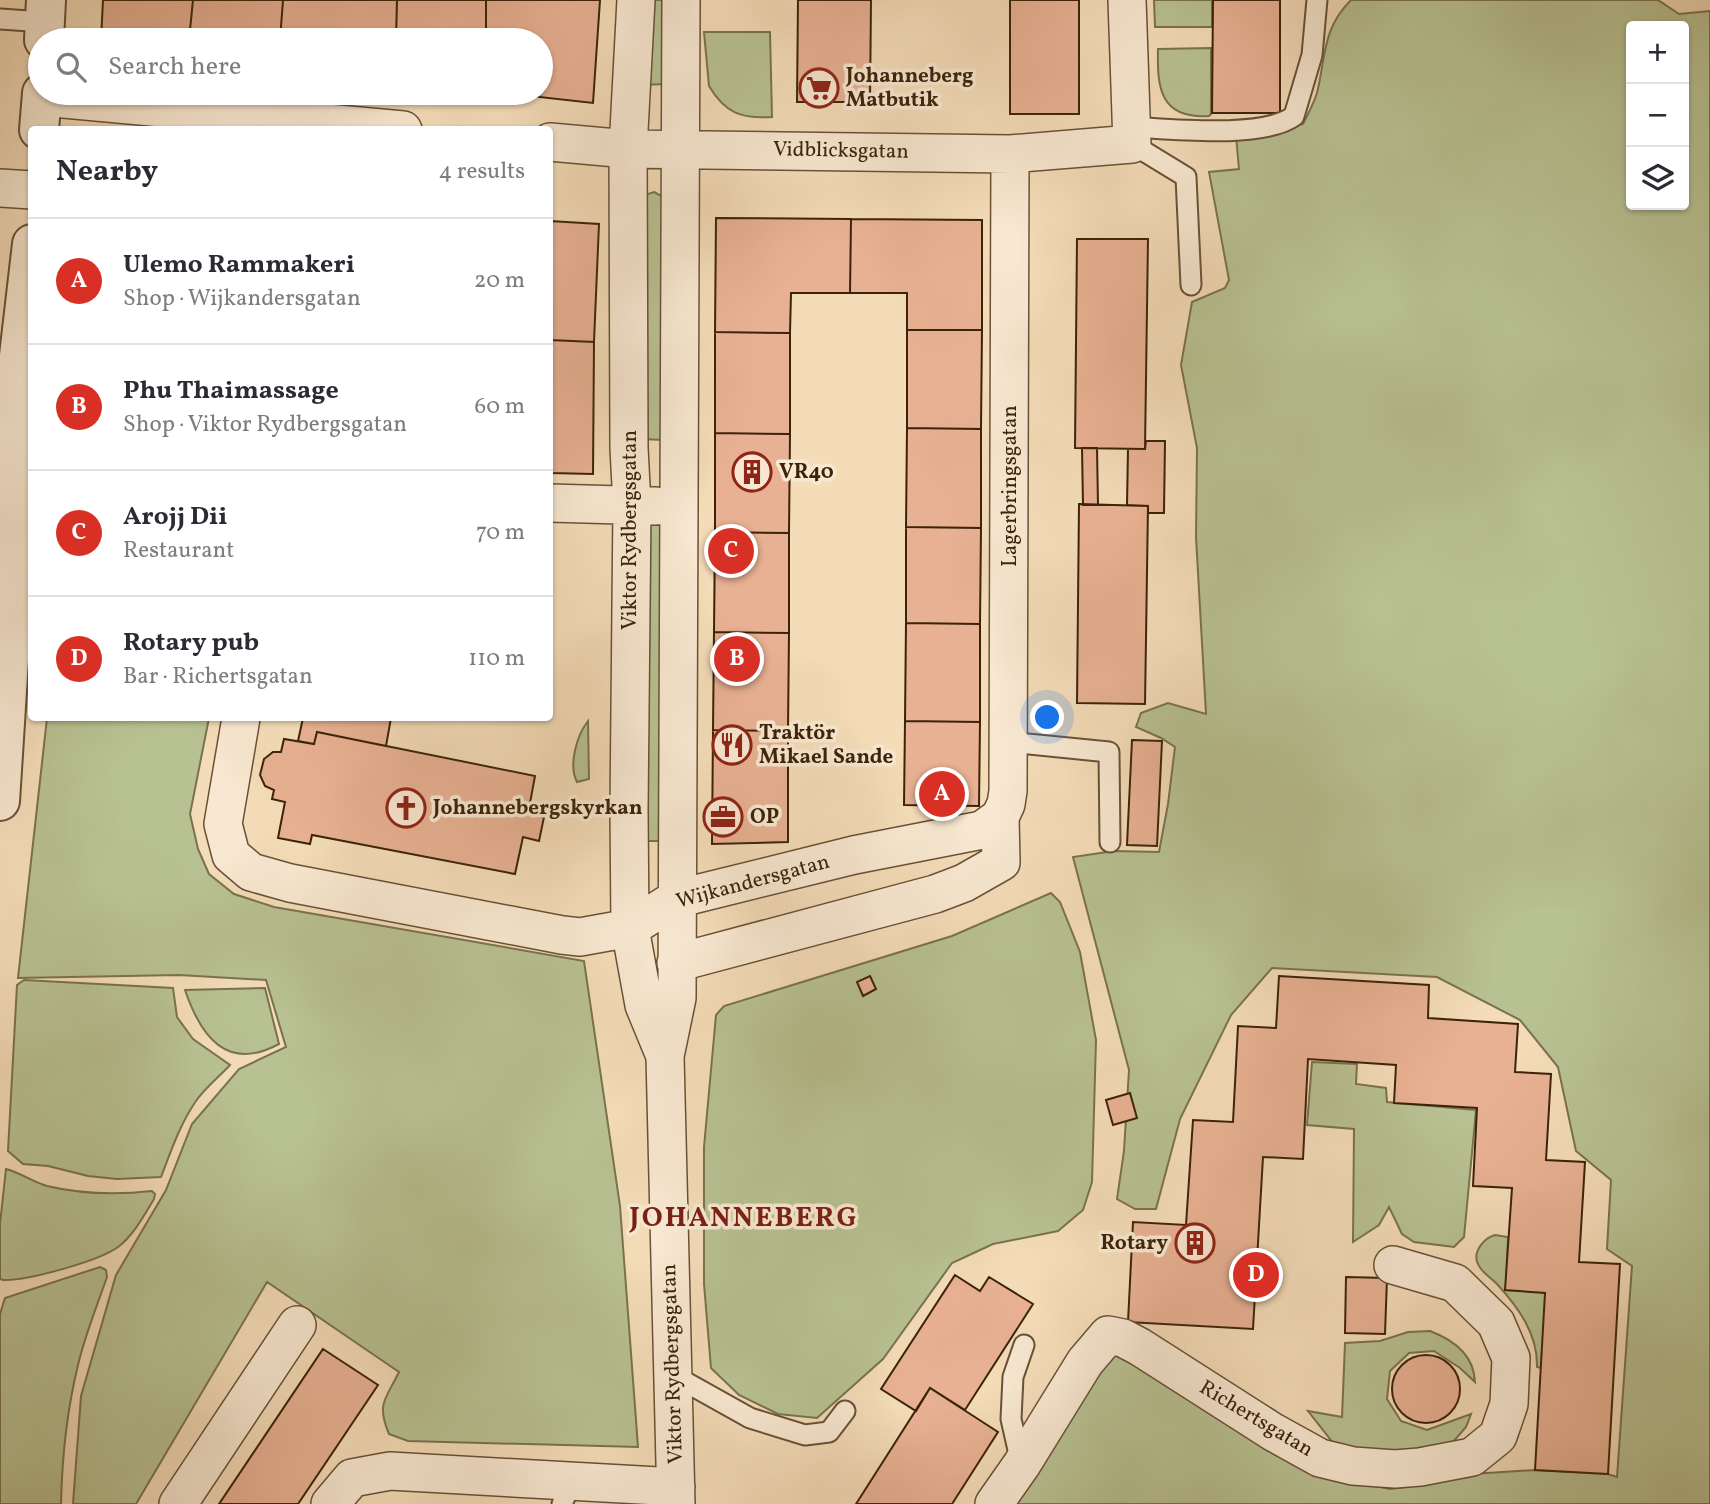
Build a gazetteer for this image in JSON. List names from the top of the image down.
{
  "streets": {
    "street": [
      "Vidblicksgatan",
      "Lagerbringsgatan",
      "Viktor Rydbergsgatan",
      "Wijkandersgatan",
      "Richertsgatan"
    ]
  },
  "crossings": [
    ["Vidblicksgatan", "Lagerbringsgatan"],
    ["Vidblicksgatan", "Viktor Rydbergsgatan"],
    ["Lagerbringsgatan", "Wijkandersgatan"],
    ["Viktor Rydbergsgatan", "Wijkandersgatan"]
  ],
  "districts": ["JOHANNEBERG"],
  "places": {
    "supermarket": ["Johanneberg Matbutik"],
    "building": ["VR40", "Rotary"],
    "restaurant": ["Traktör Mikael Sande"],
    "church": ["Johannebergskyrkan"],
    "office": ["OP"]
  },
  "page": {
    "map_buttons": ["+", "−"],
    "search": "Search here",
    "heading": ["Nearby", "4 results"],
    "list": [
      {
        "mark": "A",
        "name": "Ulemo Rammakeri",
        "note": "Shop · Wijkandersgatan",
        "value": "20 m"
      },
      {
        "mark": "B",
        "name": "Phu Thaimassage",
        "note": "Shop · Viktor Rydbergsgatan",
        "value": "60 m"
      },
      {
        "mark": "C",
        "name": "Arojj Dii",
        "note": "Restaurant",
        "value": "70 m"
      },
      {
        "mark": "D",
        "name": "Rotary pub",
        "note": "Bar · Richertsgatan",
        "value": "110 m"
      }
    ],
    "pins": [
      "C",
      "B",
      "A",
      "D"
    ]
  }
}
